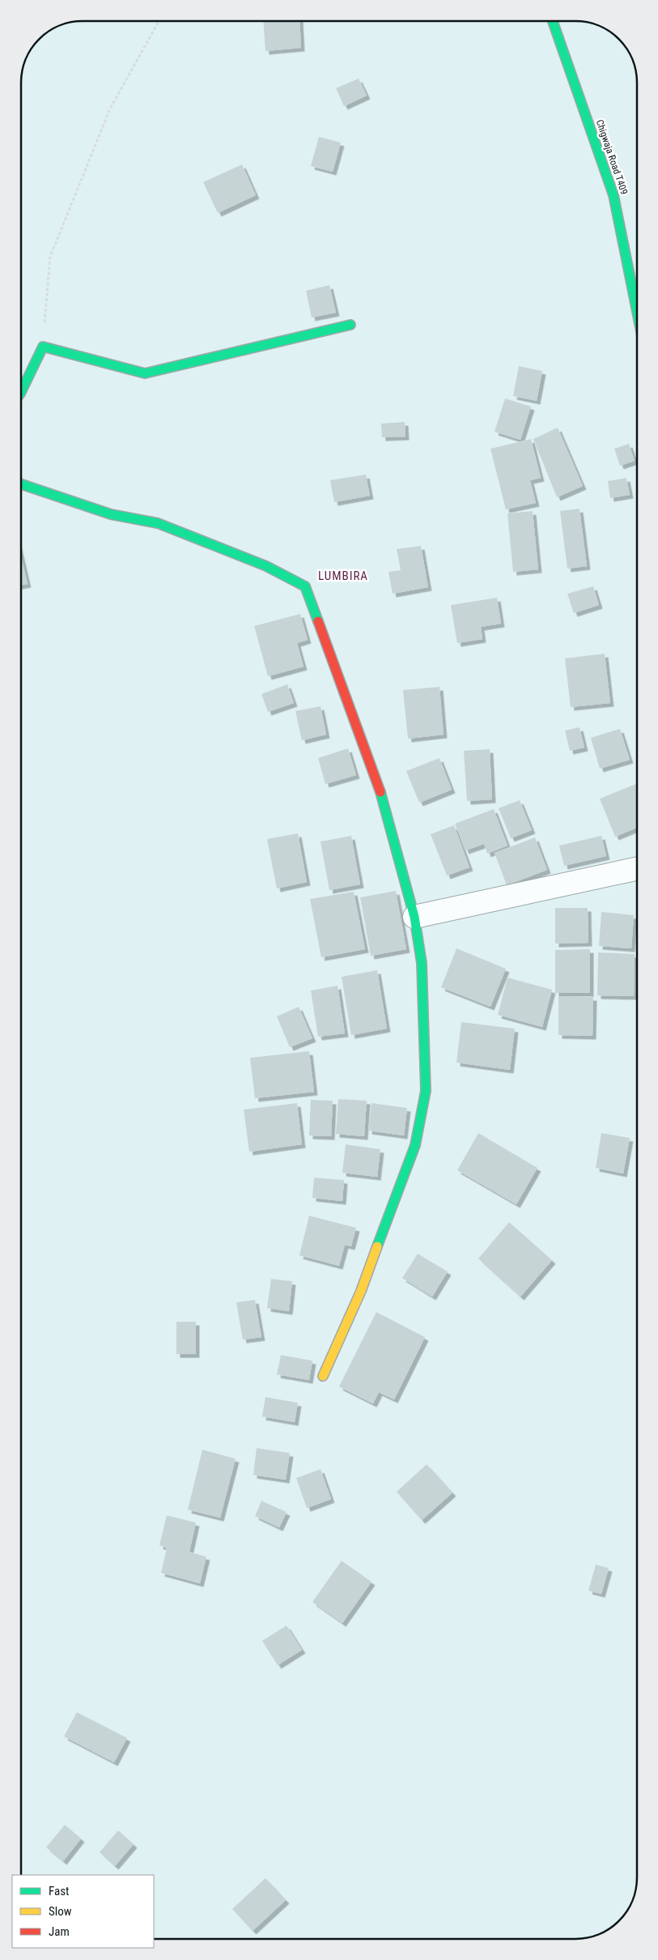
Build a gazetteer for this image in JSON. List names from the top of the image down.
{
  "streets": {
    "street": ["Chigwaja Road T409"]
  },
  "districts": ["LUMBIRA"],
  "legend": ["Fast", "Slow", "Jam"]
}
